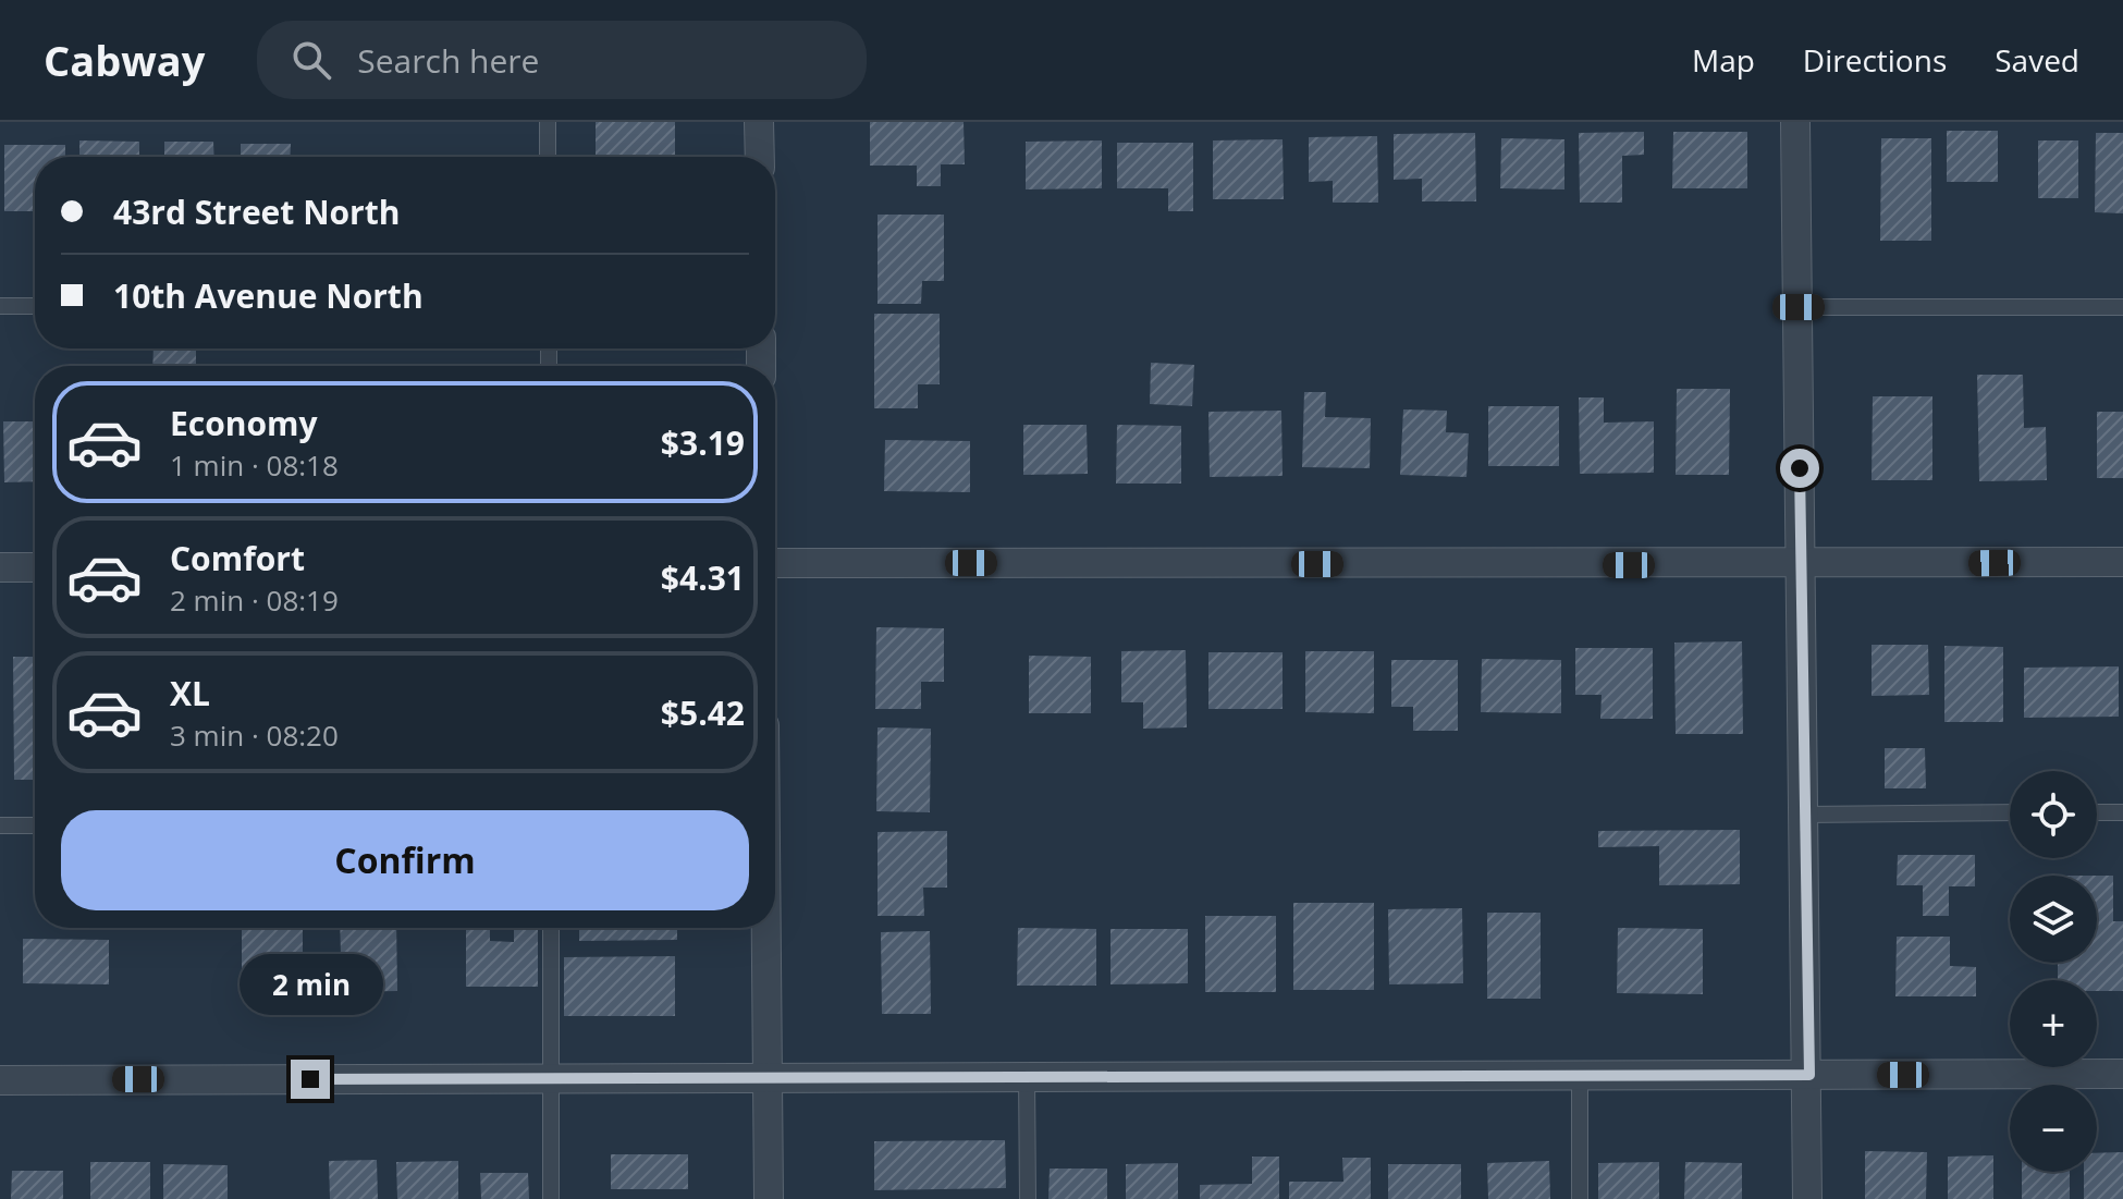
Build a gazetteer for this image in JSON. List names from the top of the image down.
{
  "page": {
    "header": "Cabway",
    "search": "Search here",
    "nav": ["Map", "Directions", "Saved"],
    "banner": ["43rd Street North", "10th Avenue North"],
    "list": [
      {
        "name": "Economy",
        "note": "1 min · 08:18",
        "value": "$3.19"
      },
      {
        "name": "Comfort",
        "note": "2 min · 08:19",
        "value": "$4.31"
      },
      {
        "name": "XL",
        "note": "3 min · 08:20",
        "value": "$5.42"
      }
    ],
    "map_buttons": ["+", "−"],
    "buttons": "Confirm",
    "bubble": "2 min"
  }
}
